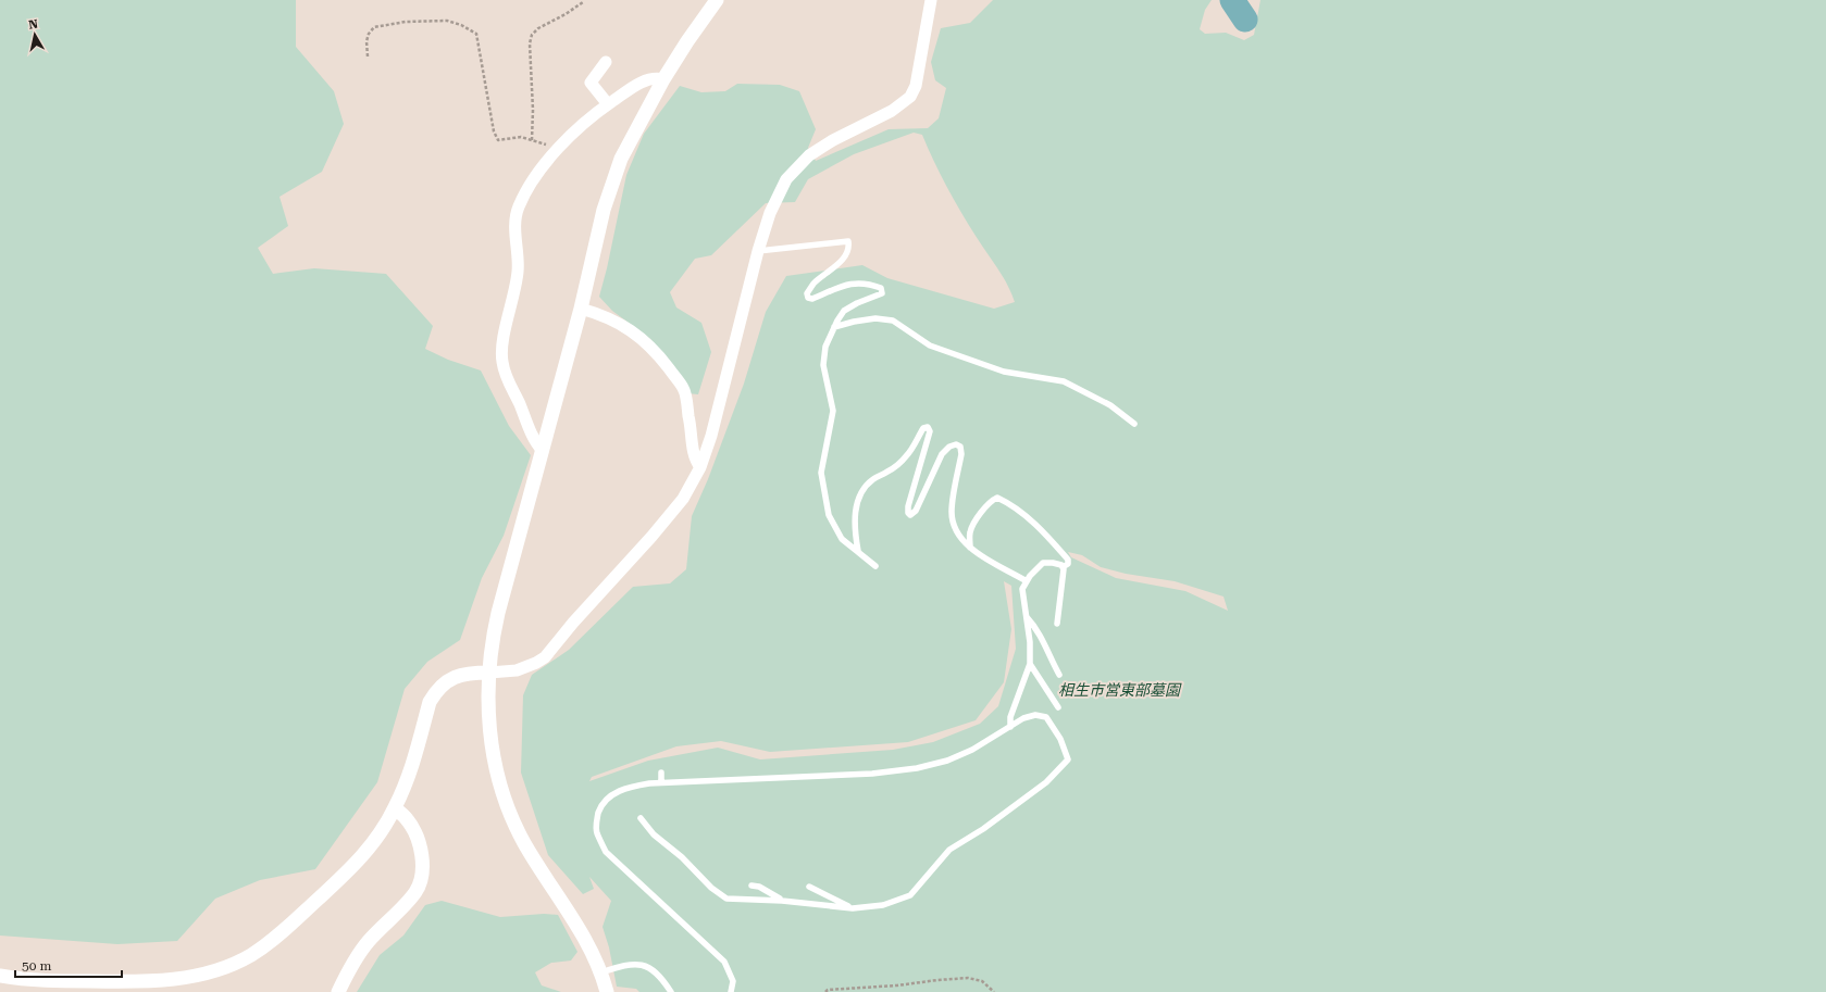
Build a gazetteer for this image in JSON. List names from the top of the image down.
{
  "parks": ["相生市営東部墓園"],
  "scale_bar": "50 m",
  "north": "top"
}
